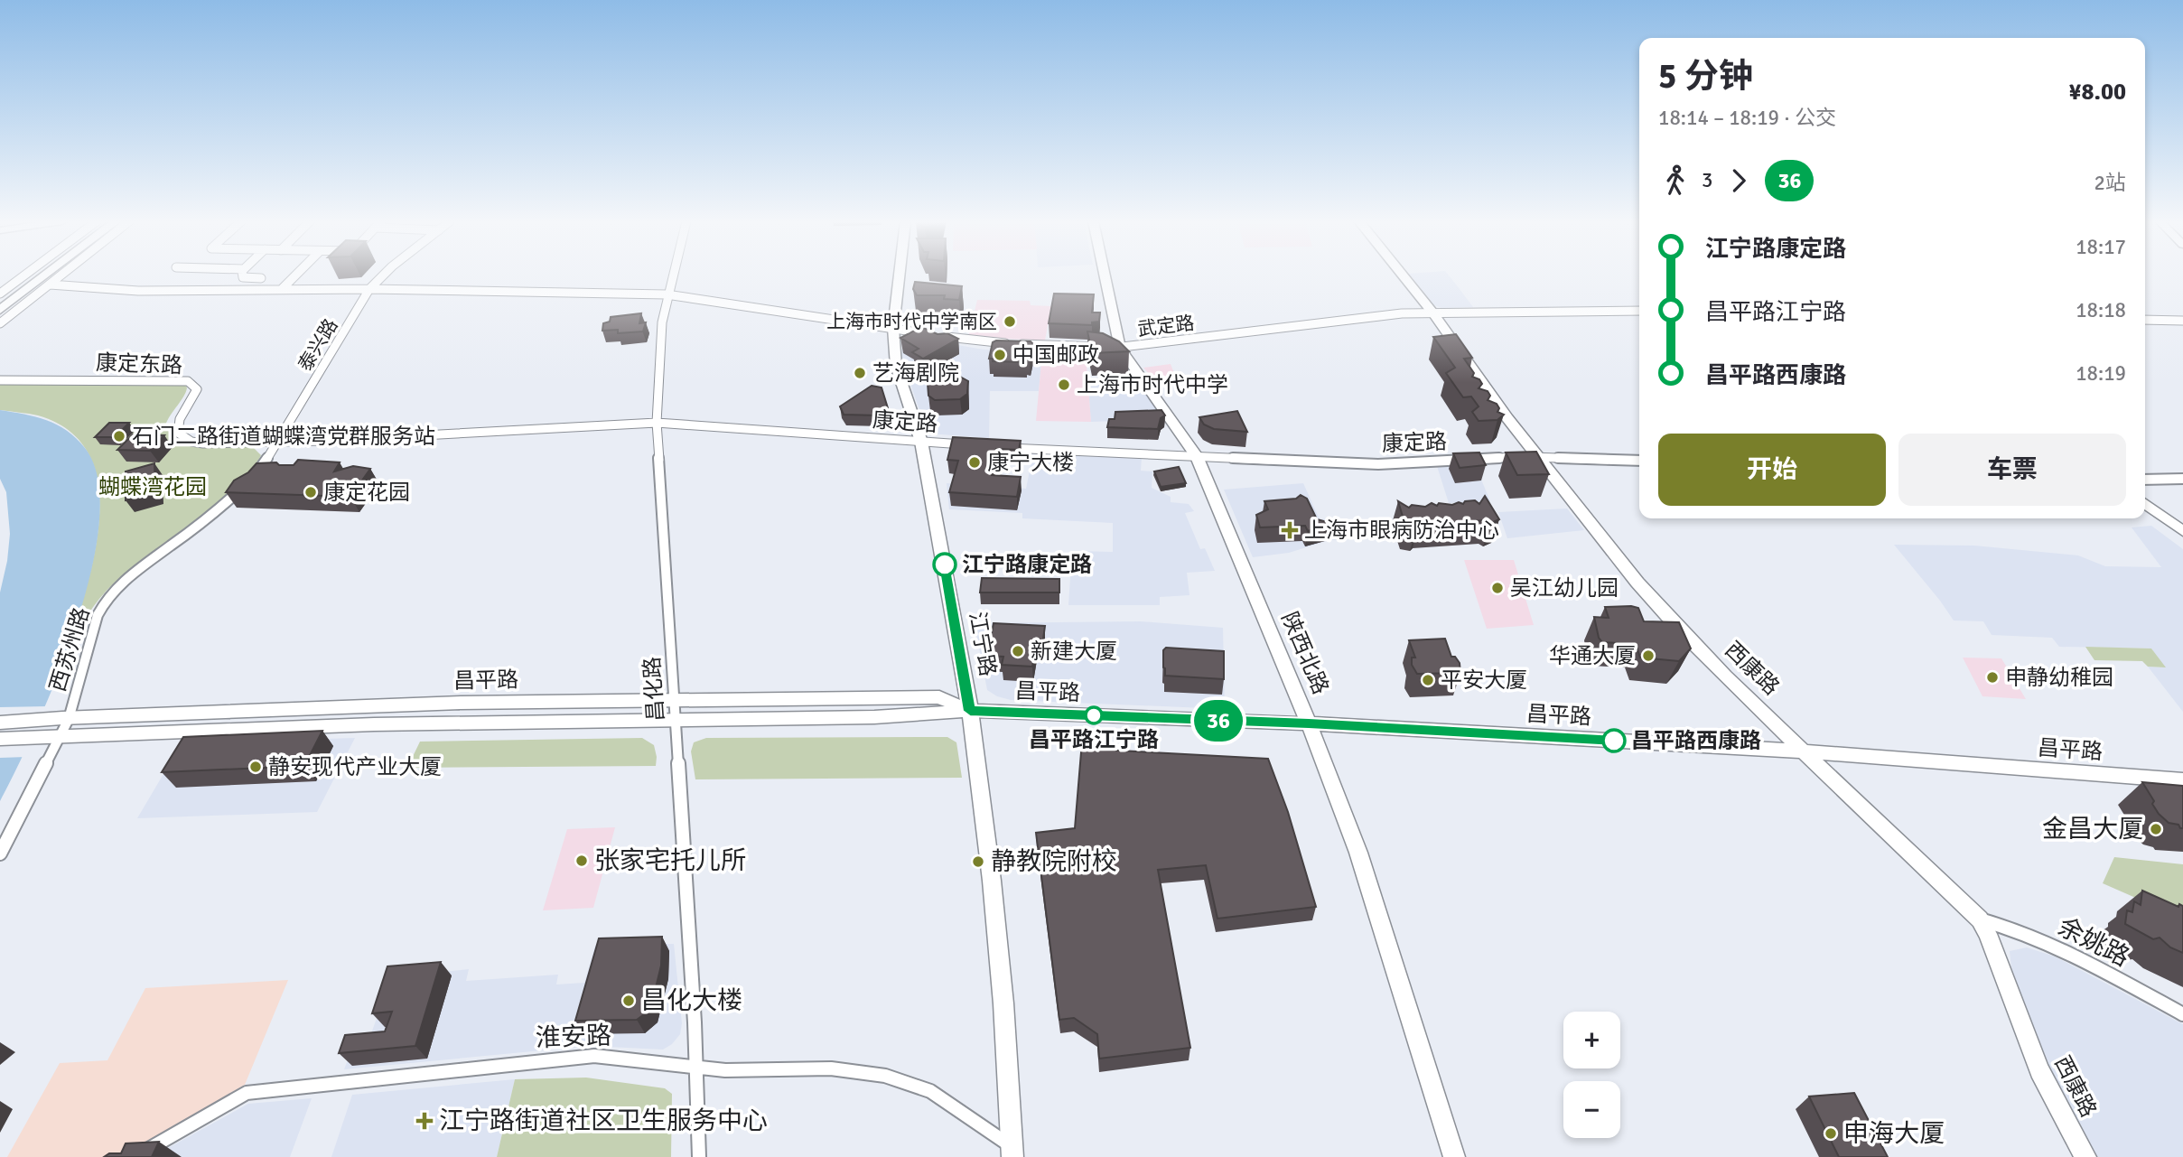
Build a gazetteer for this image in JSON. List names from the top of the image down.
{
  "streets": {
    "main road": [
      "江宁路",
      "陕西北路",
      "西康路",
      "昌平路"
    ],
    "street": [
      "武定路",
      "泰兴路",
      "康定东路",
      "康定路",
      "西苏州路",
      "昌化路",
      "余姚路",
      "淮安路"
    ]
  },
  "crossings": [
    ["武定路", "泰兴路"],
    ["武定路", "江宁路"],
    ["武定路", "陕西北路"],
    ["武定路", "西康路"],
    ["武定路", "昌化路"],
    ["泰兴路", "康定东路"],
    ["泰兴路", "康定路"],
    ["泰兴路", "西苏州路"],
    ["康定东路", "康定路"],
    ["康定东路", "西苏州路"],
    ["康定路", "江宁路"],
    ["康定路", "西苏州路"],
    ["康定路", "陕西北路"],
    ["康定路", "西康路"],
    ["康定路", "昌化路"],
    ["江宁路", "昌平路"],
    ["江宁路", "淮安路"],
    ["西苏州路", "昌平路"],
    ["陕西北路", "昌平路"],
    ["西康路", "昌平路"],
    ["西康路", "余姚路"],
    ["昌平路", "昌化路"],
    ["昌化路", "淮安路"]
  ],
  "parks": ["蝴蝶湾花园"],
  "places": {
    "other": [
      "上海市时代中学南区",
      "中国邮政",
      "艺海剧院",
      "上海市时代中学",
      "石门二路街道蝴蝶湾党群服务站",
      "康宁大楼",
      "康定花园",
      "江宁路康定路",
      "吴江幼儿园",
      "新建大厦",
      "华通大厦",
      "申静幼稚园",
      "平安大厦",
      "昌平路江宁路",
      "昌平路西康路",
      "静安现代产业大厦",
      "金昌大厦",
      "张家宅托儿所",
      "静教院附校",
      "昌化大楼",
      "申海大厦"
    ],
    "health": ["上海市眼病防治中心", "江宁路街道社区卫生服务中心"]
  },
  "lines": ["bus line 36"],
  "page": {
    "on_map": "36",
    "heading": ["5 分钟", "18:14 – 18:19 · 公交", "¥8.00"],
    "legs": ["3", "36", "2站"],
    "list": [
      {
        "name": "江宁路康定路",
        "value": "18:17"
      },
      {
        "name": "昌平路江宁路",
        "value": "18:18"
      },
      {
        "name": "昌平路西康路",
        "value": "18:19"
      }
    ],
    "buttons": ["开始", "车票"],
    "map_buttons": ["+", "−"]
  }
}
